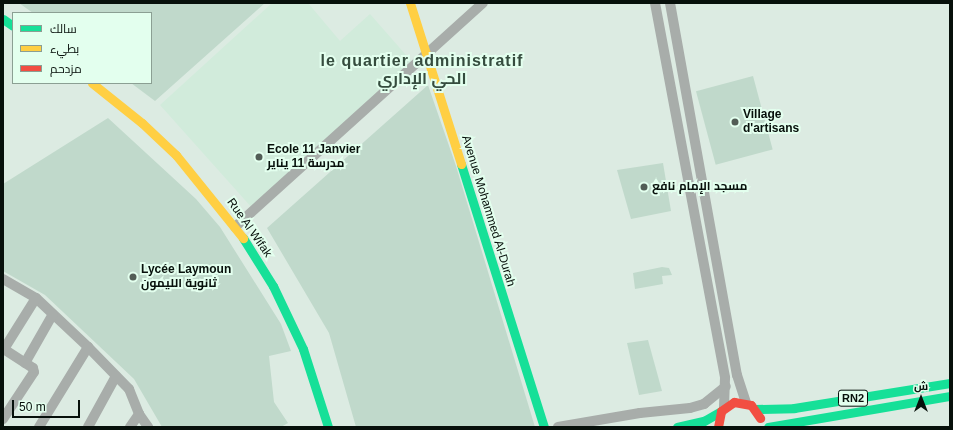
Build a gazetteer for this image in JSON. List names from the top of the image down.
{
  "streets": {
    "main road": ["Avenue Mohammed Al-Durah", "Rue Al Wifak", "RN2"]
  },
  "districts": ["le quartier administratif الحي الإداري"],
  "places": [
    "Village d'artisans",
    "Ecole 11 Janvier مدرسة 11 يناير",
    "مسجد الإمام نافع",
    "Lycée Laymoun ثانوية الليمون"
  ],
  "legend": ["سالك", "بطيء", "مزدحم"],
  "scale_bar": "50 m",
  "north": "top"
}
